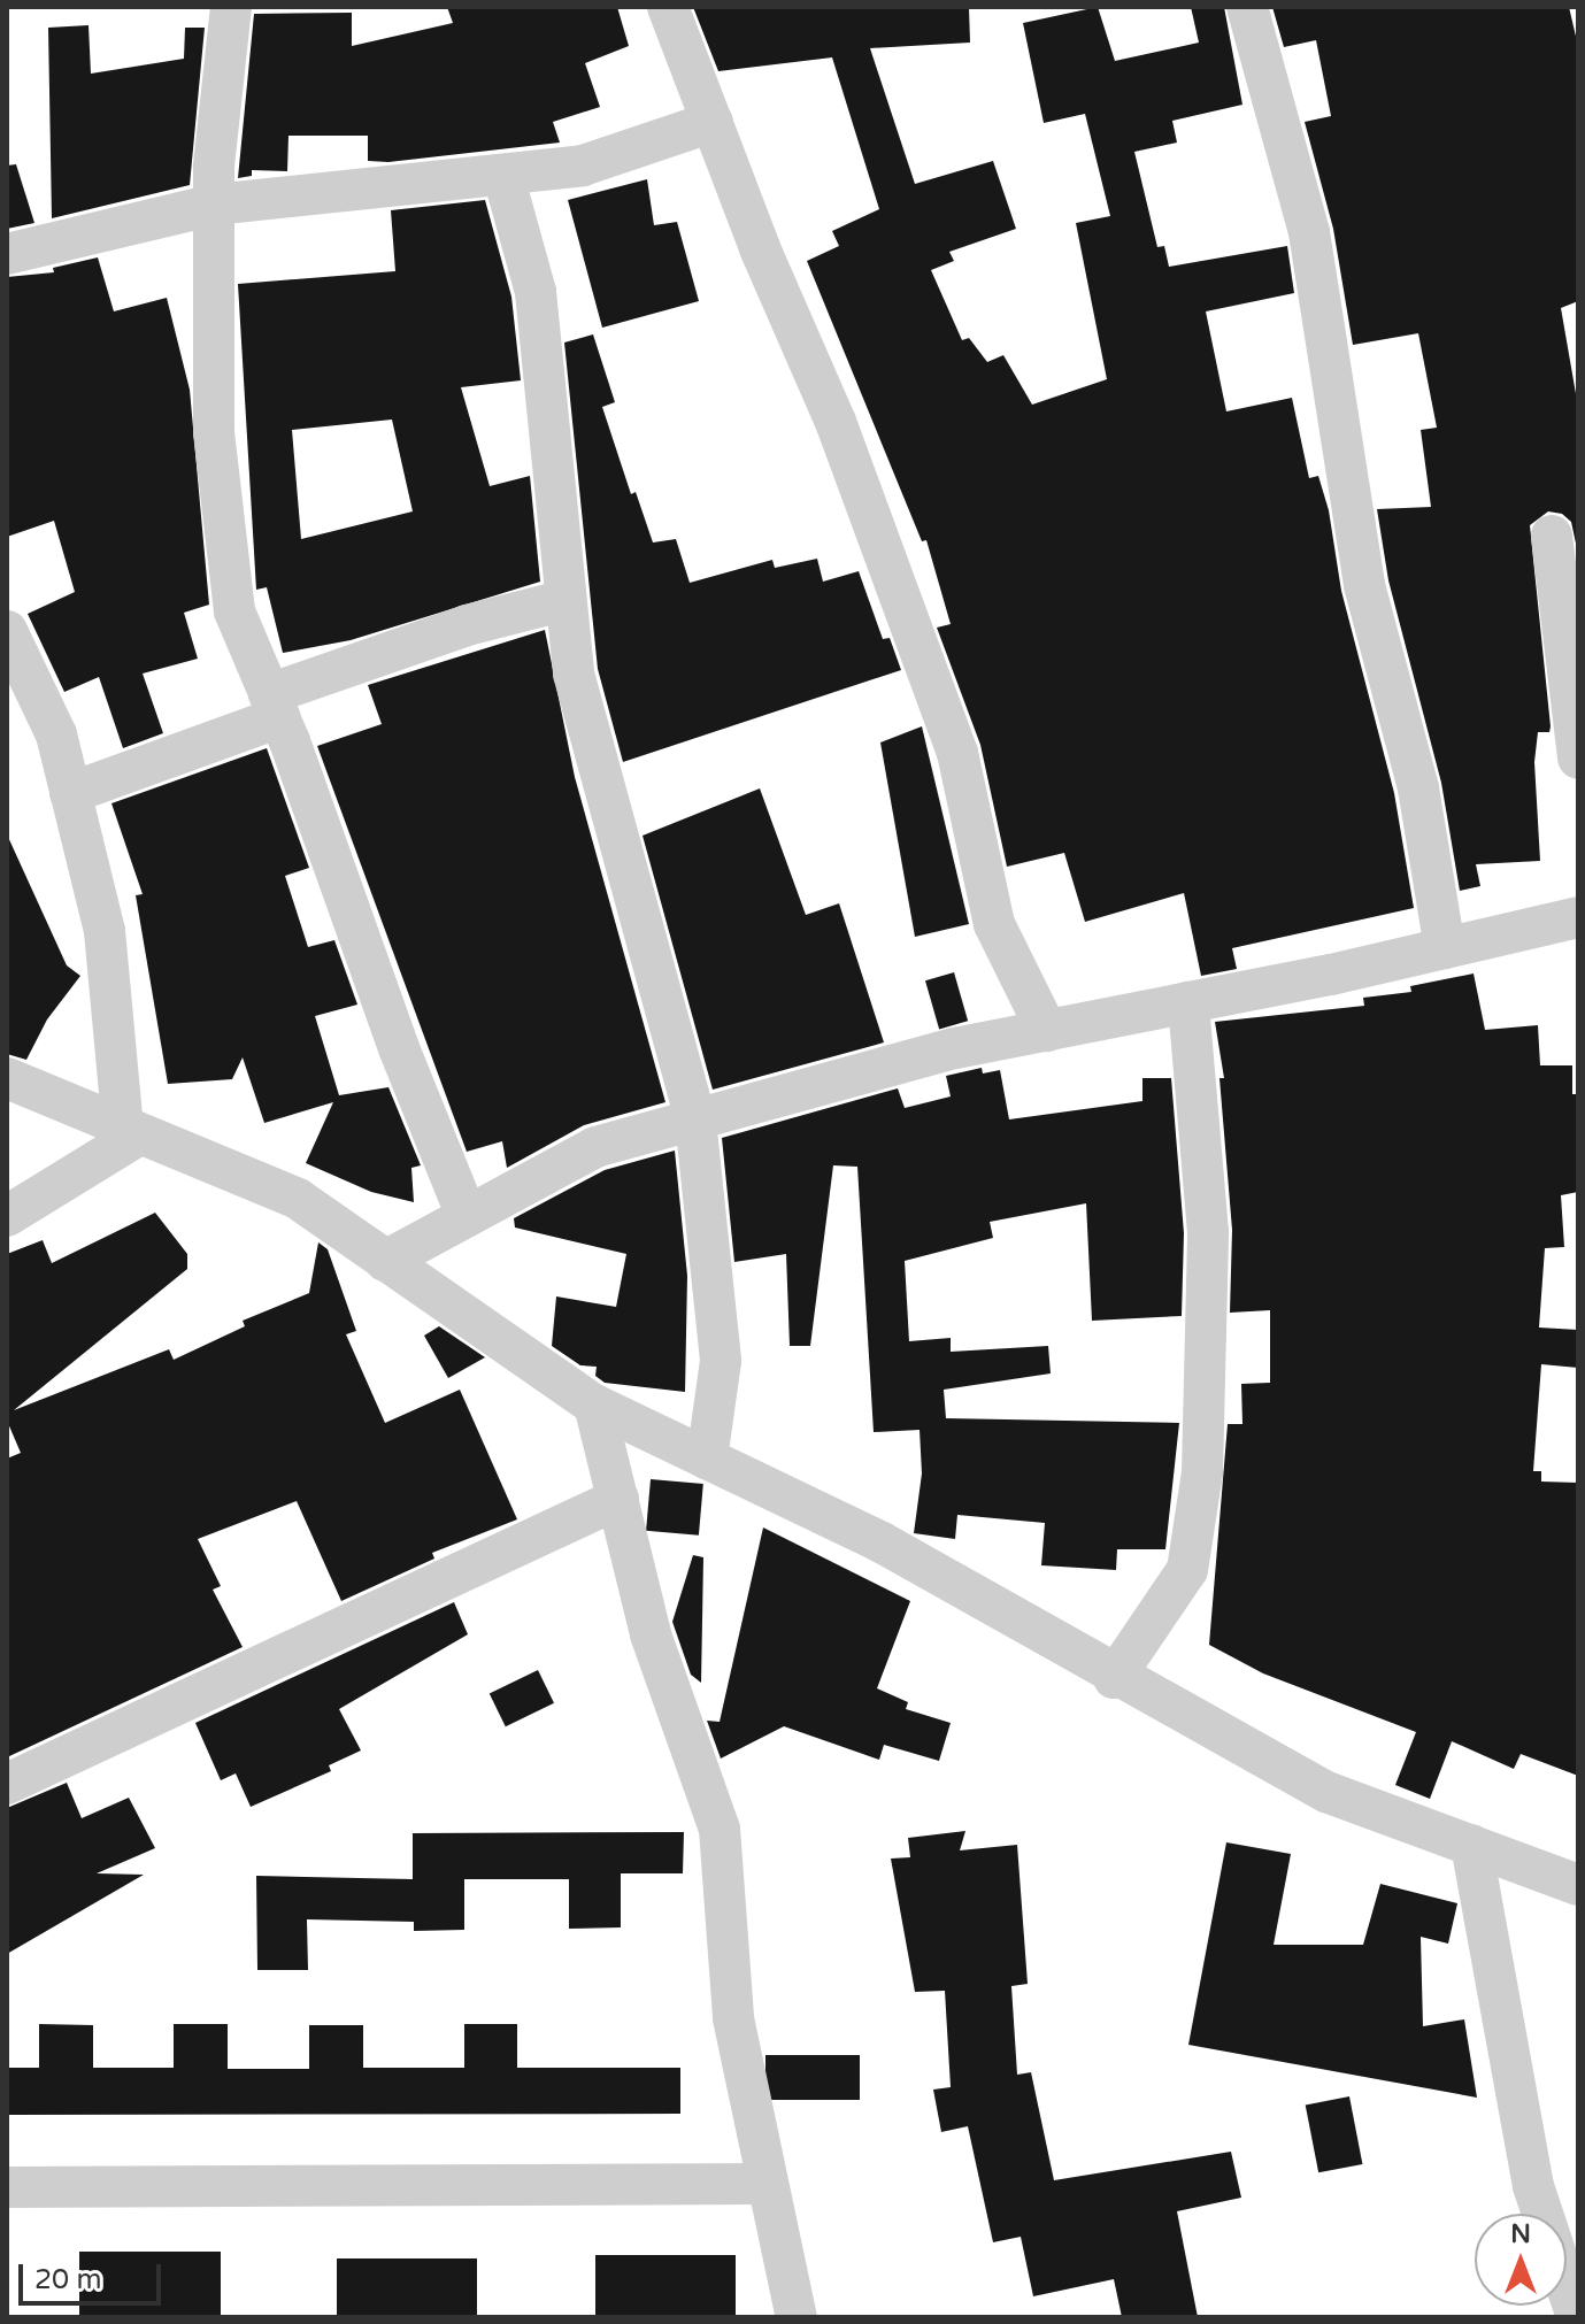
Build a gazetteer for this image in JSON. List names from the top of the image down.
{
  "scale_bar": "20 m",
  "north": "top"
}
